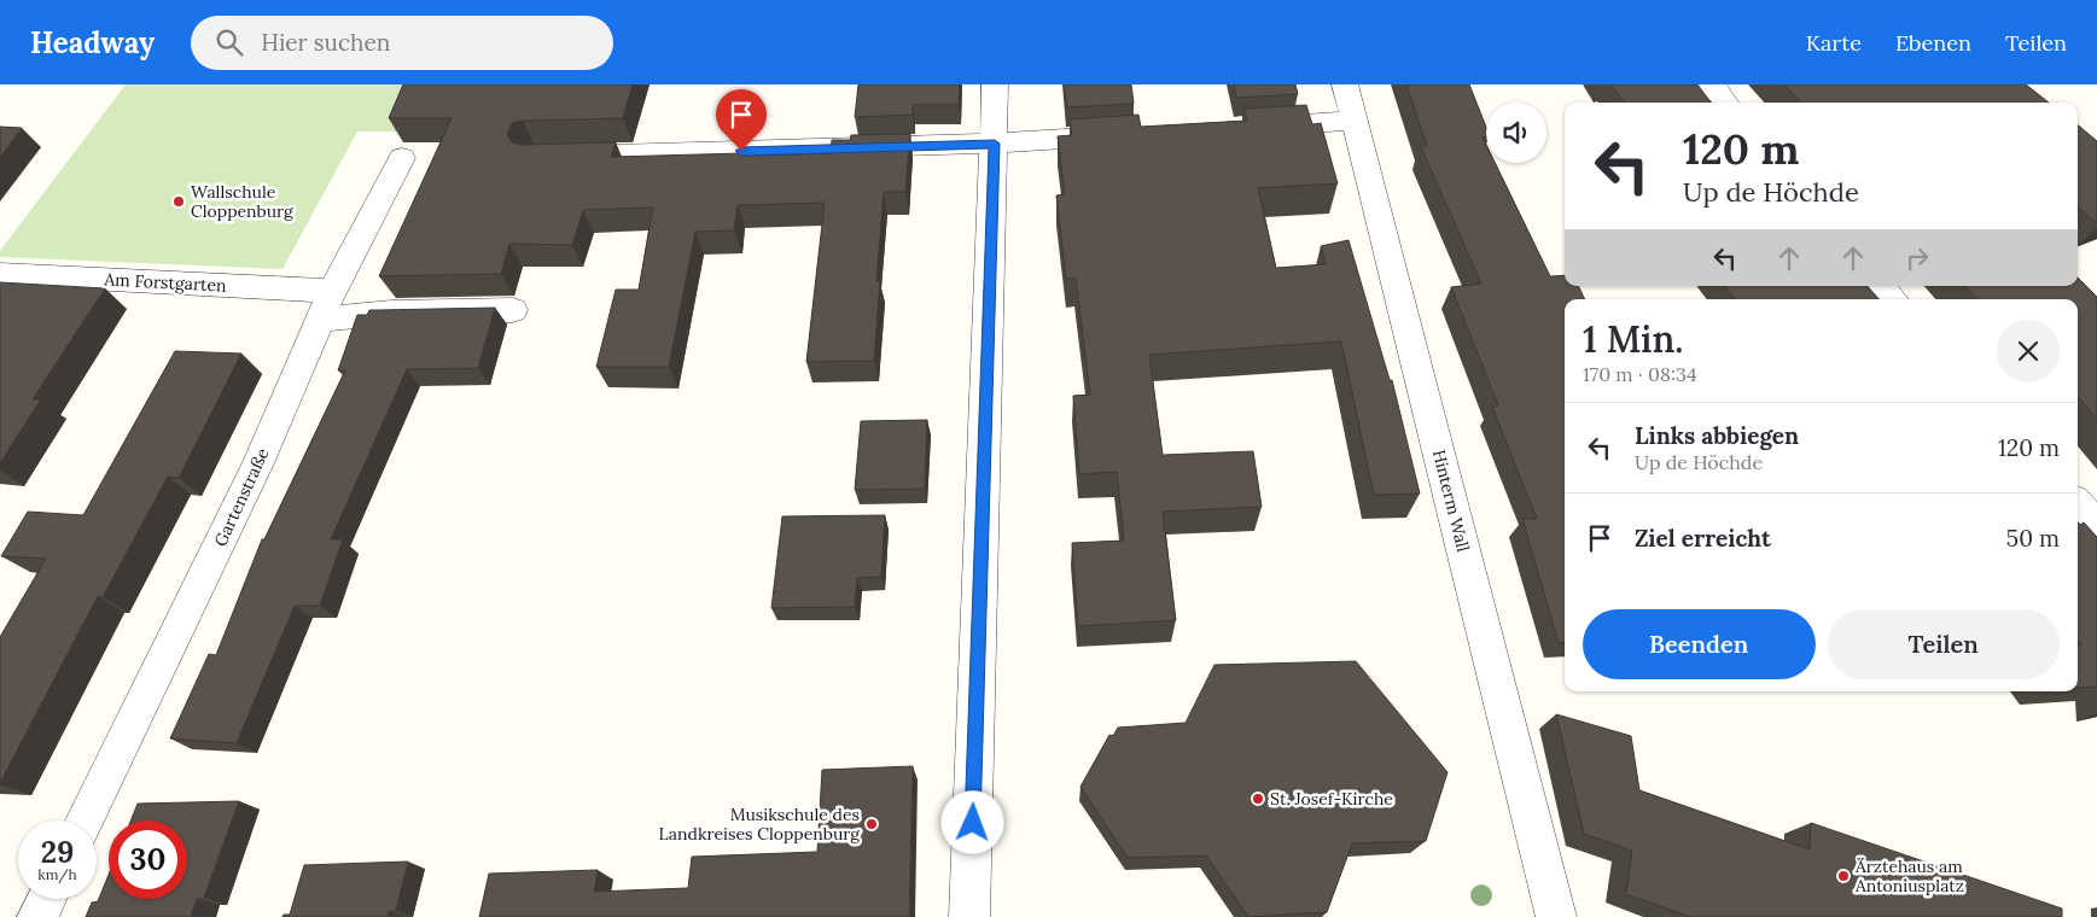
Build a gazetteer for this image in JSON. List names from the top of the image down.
{
  "streets": {
    "street": ["Am Forstgarten", "Gartenstraße", "Hinterm Wall"]
  },
  "crossings": [
    ["Am Forstgarten", "Gartenstraße"]
  ],
  "places": [
    "Wallschule Cloppenburg",
    "St. Josef-Kirche",
    "Musikschule des Landkreises Cloppenburg",
    "Ärztehaus am Antoniusplatz"
  ],
  "page": {
    "header": "Headway",
    "search": "Hier suchen",
    "nav": ["Karte", "Ebenen", "Teilen"],
    "turn": ["120 m", "Up de Höchde"],
    "heading": ["1 Min.", "170 m · 08:34"],
    "list": [
      {
        "name": "Links abbiegen",
        "note": "Up de Höchde",
        "value": "120 m"
      },
      {
        "name": "Ziel erreicht",
        "value": "50 m"
      }
    ],
    "buttons": ["Beenden", "Teilen"],
    "speed": "29 km/h",
    "limit": "30"
  }
}
